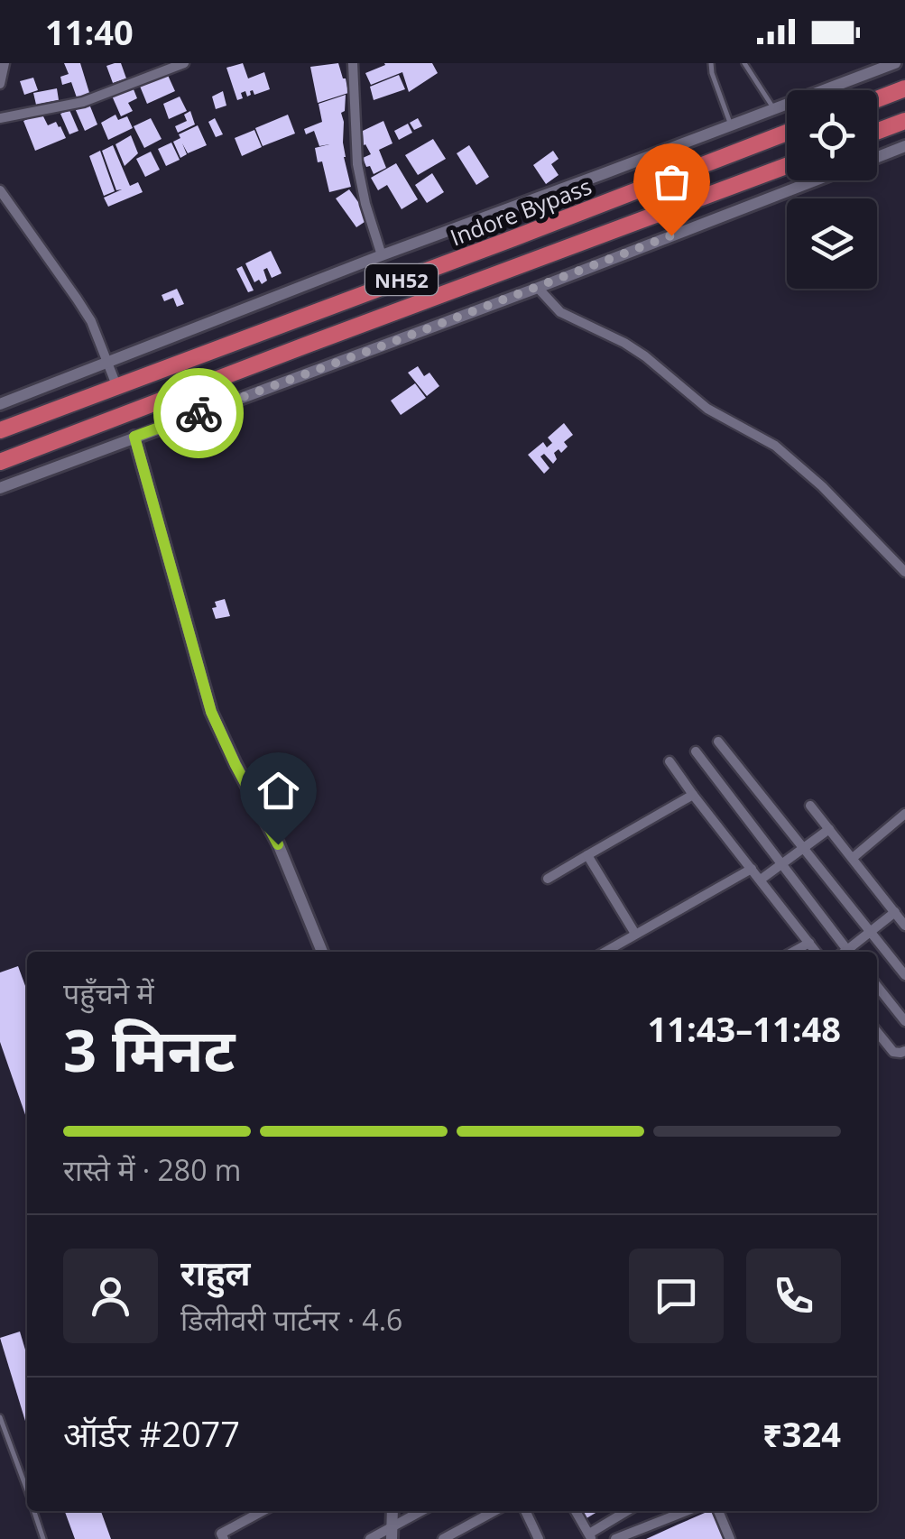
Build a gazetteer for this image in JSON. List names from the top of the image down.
{
  "streets": {
    "highway": ["Indore Bypass", "NH52"]
  },
  "page": {
    "status": "11:40",
    "heading": ["3 मिनट", "पहुँचने में", "11:43–11:48"],
    "panel": [
      "राहुल",
      "डिलीवरी पार्टनर · 4.6",
      "ऑर्डर #2077",
      "₹324"
    ],
    "bar": "रास्ते में · 280 m"
  }
}
